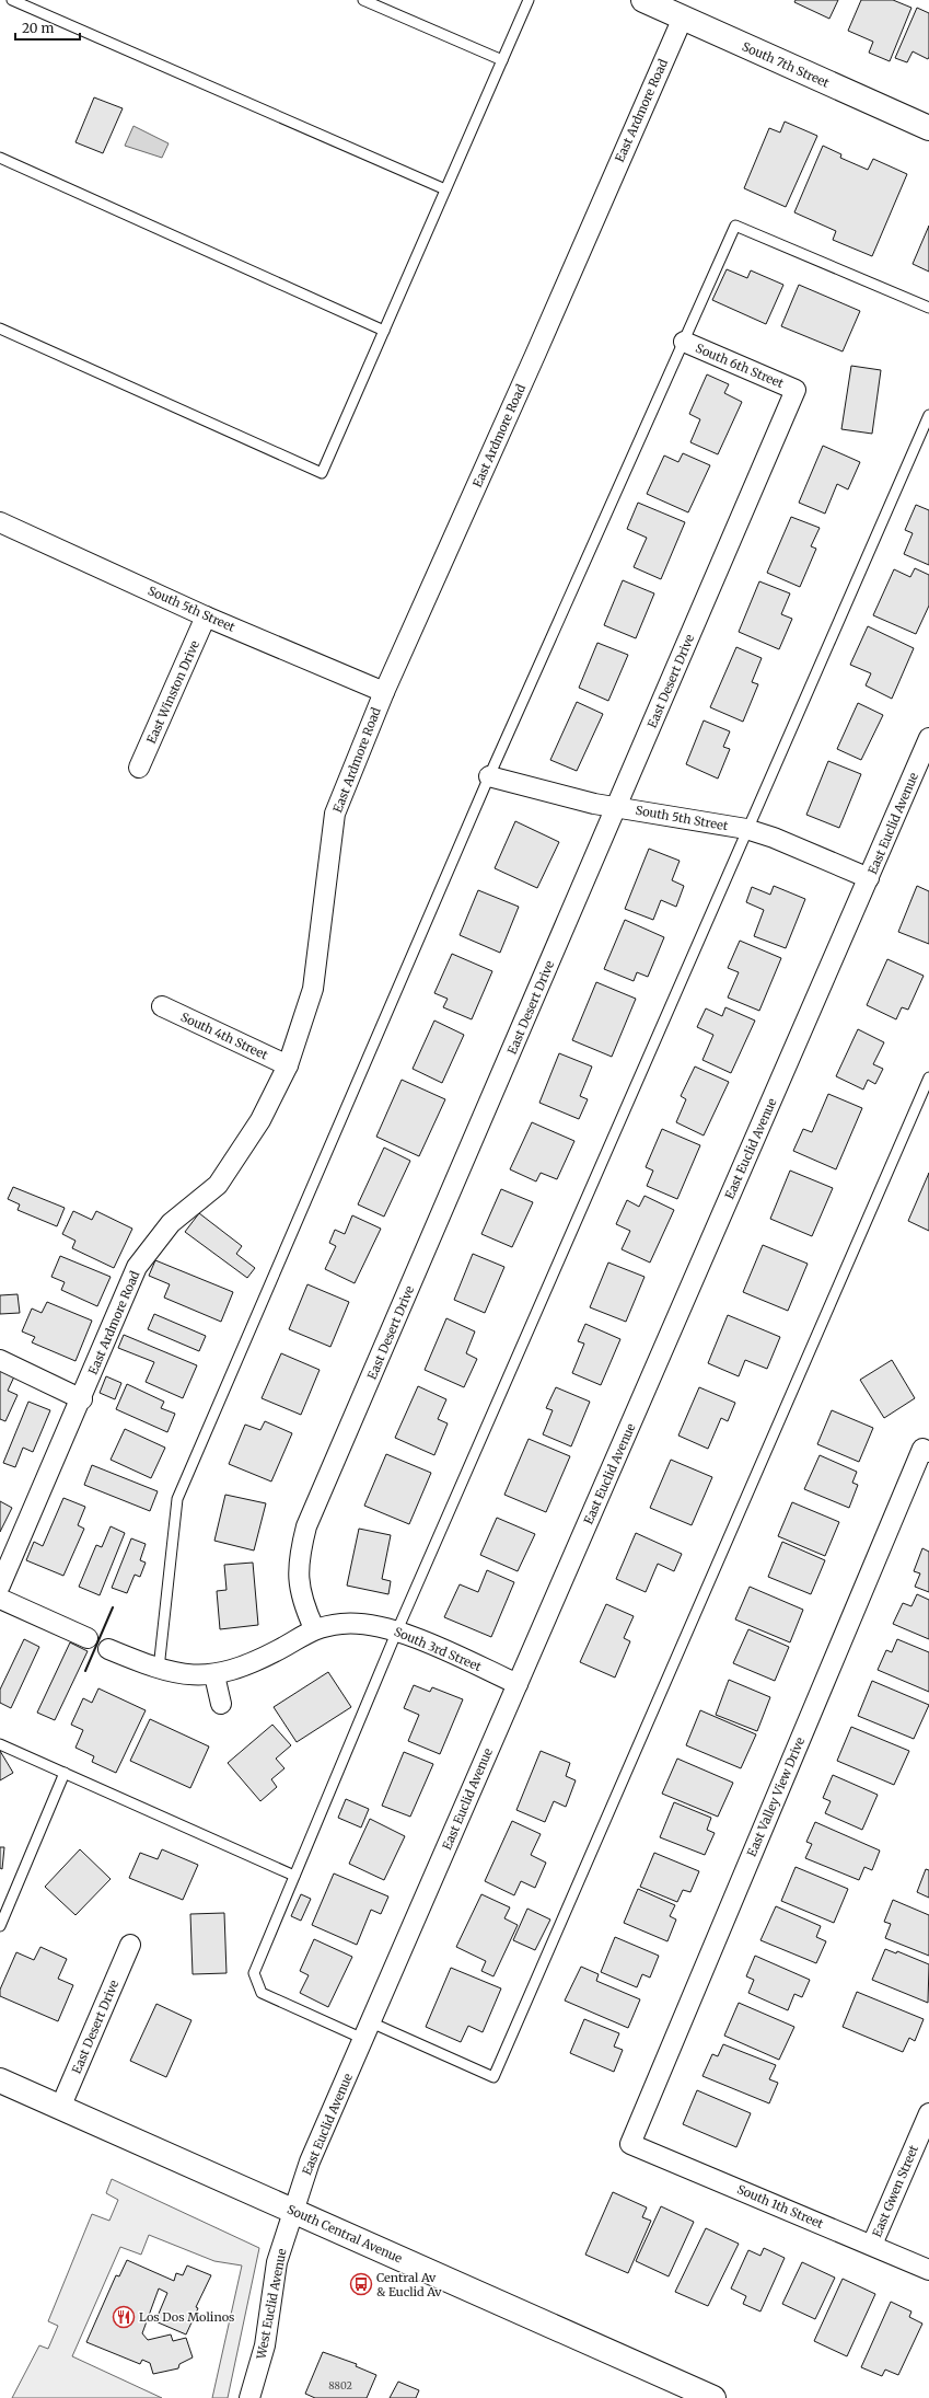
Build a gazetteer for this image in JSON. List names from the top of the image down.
{
  "streets": {
    "main road": ["South 7th Street", "South Central Avenue"],
    "street": [
      "East Ardmore Road",
      "South 6th Street",
      "South 5th Street",
      "East Desert Drive",
      "East Winston Drive",
      "East Euclid Avenue",
      "South 4th Street",
      "South 3rd Street",
      "East Valley View Drive",
      "East Gwen Street",
      "South 1th Street",
      "West Euclid Avenue"
    ]
  },
  "crossings": [
    ["South 7th Street", "East Ardmore Road"],
    ["East Ardmore Road", "South 5th Street"],
    ["East Ardmore Road", "South 4th Street"],
    ["South 6th Street", "East Desert Drive"],
    ["South 5th Street", "East Desert Drive"],
    ["South 5th Street", "East Winston Drive"],
    ["South 5th Street", "East Euclid Avenue"],
    ["East Desert Drive", "South 3rd Street"],
    ["East Desert Drive", "South Central Avenue"],
    ["East Euclid Avenue", "South 3rd Street"],
    ["East Euclid Avenue", "South Central Avenue"],
    ["East Euclid Avenue", "West Euclid Avenue"],
    ["East Valley View Drive", "South 1th Street"],
    ["East Gwen Street", "South 1th Street"],
    ["South Central Avenue", "West Euclid Avenue"]
  ],
  "places": {
    "bus stop": ["Central Av & Euclid Av"],
    "restaurant": ["Los Dos Molinos"]
  },
  "house_numbers": ["8802"],
  "scale_bar": "20 m"
}
